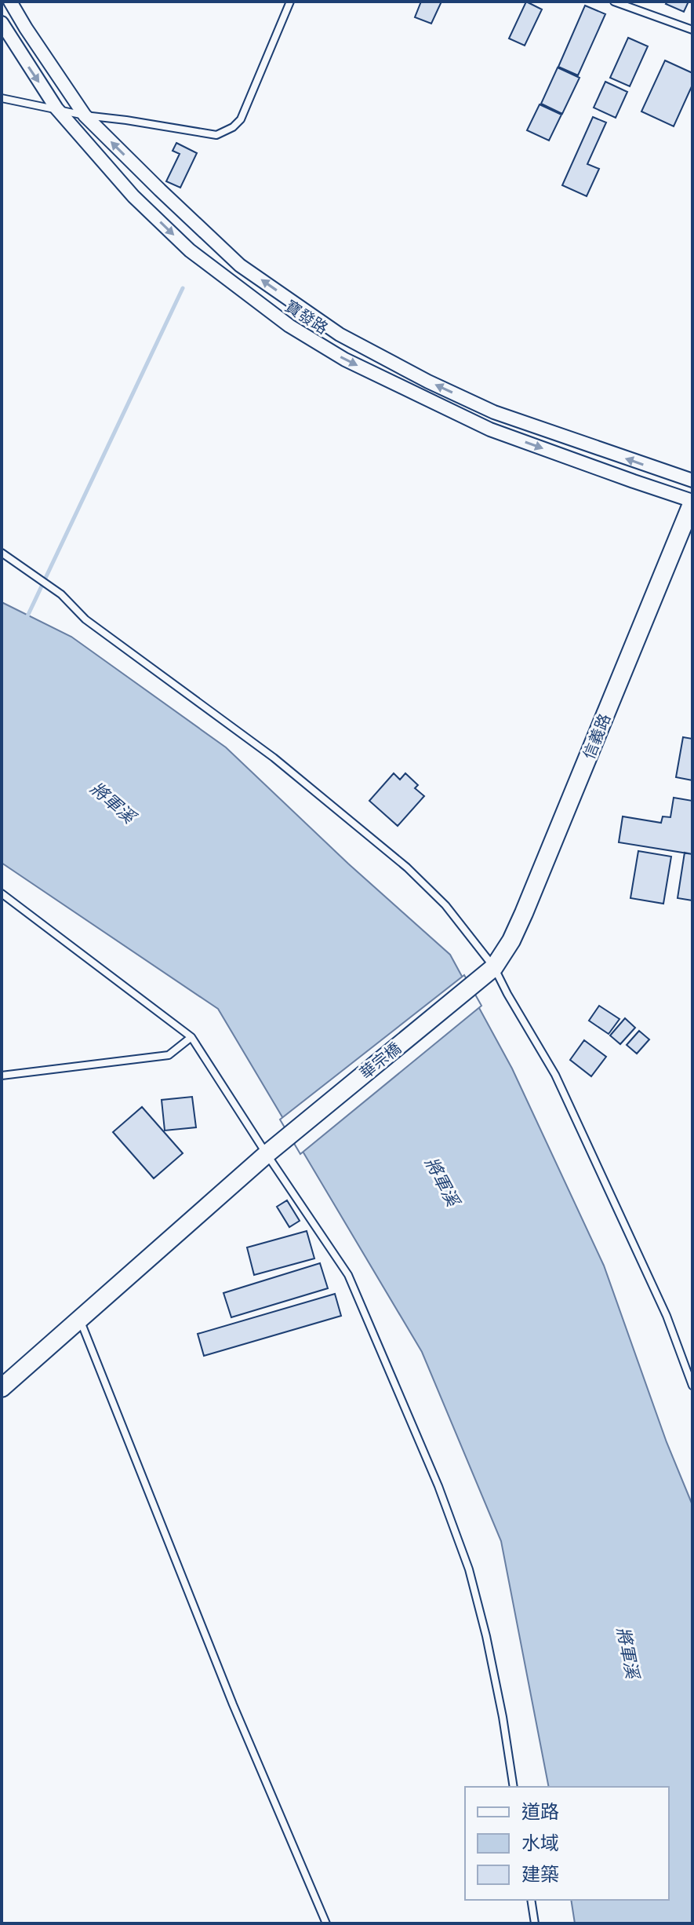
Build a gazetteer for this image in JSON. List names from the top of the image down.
{
  "streets": {
    "street": ["寶發路", "信義路", "華宗橋"]
  },
  "crossings": [
    ["寶發路", "信義路"],
    ["信義路", "華宗橋"]
  ],
  "water": ["將軍溪"],
  "legend": ["道路", "水域", "建築"]
}
